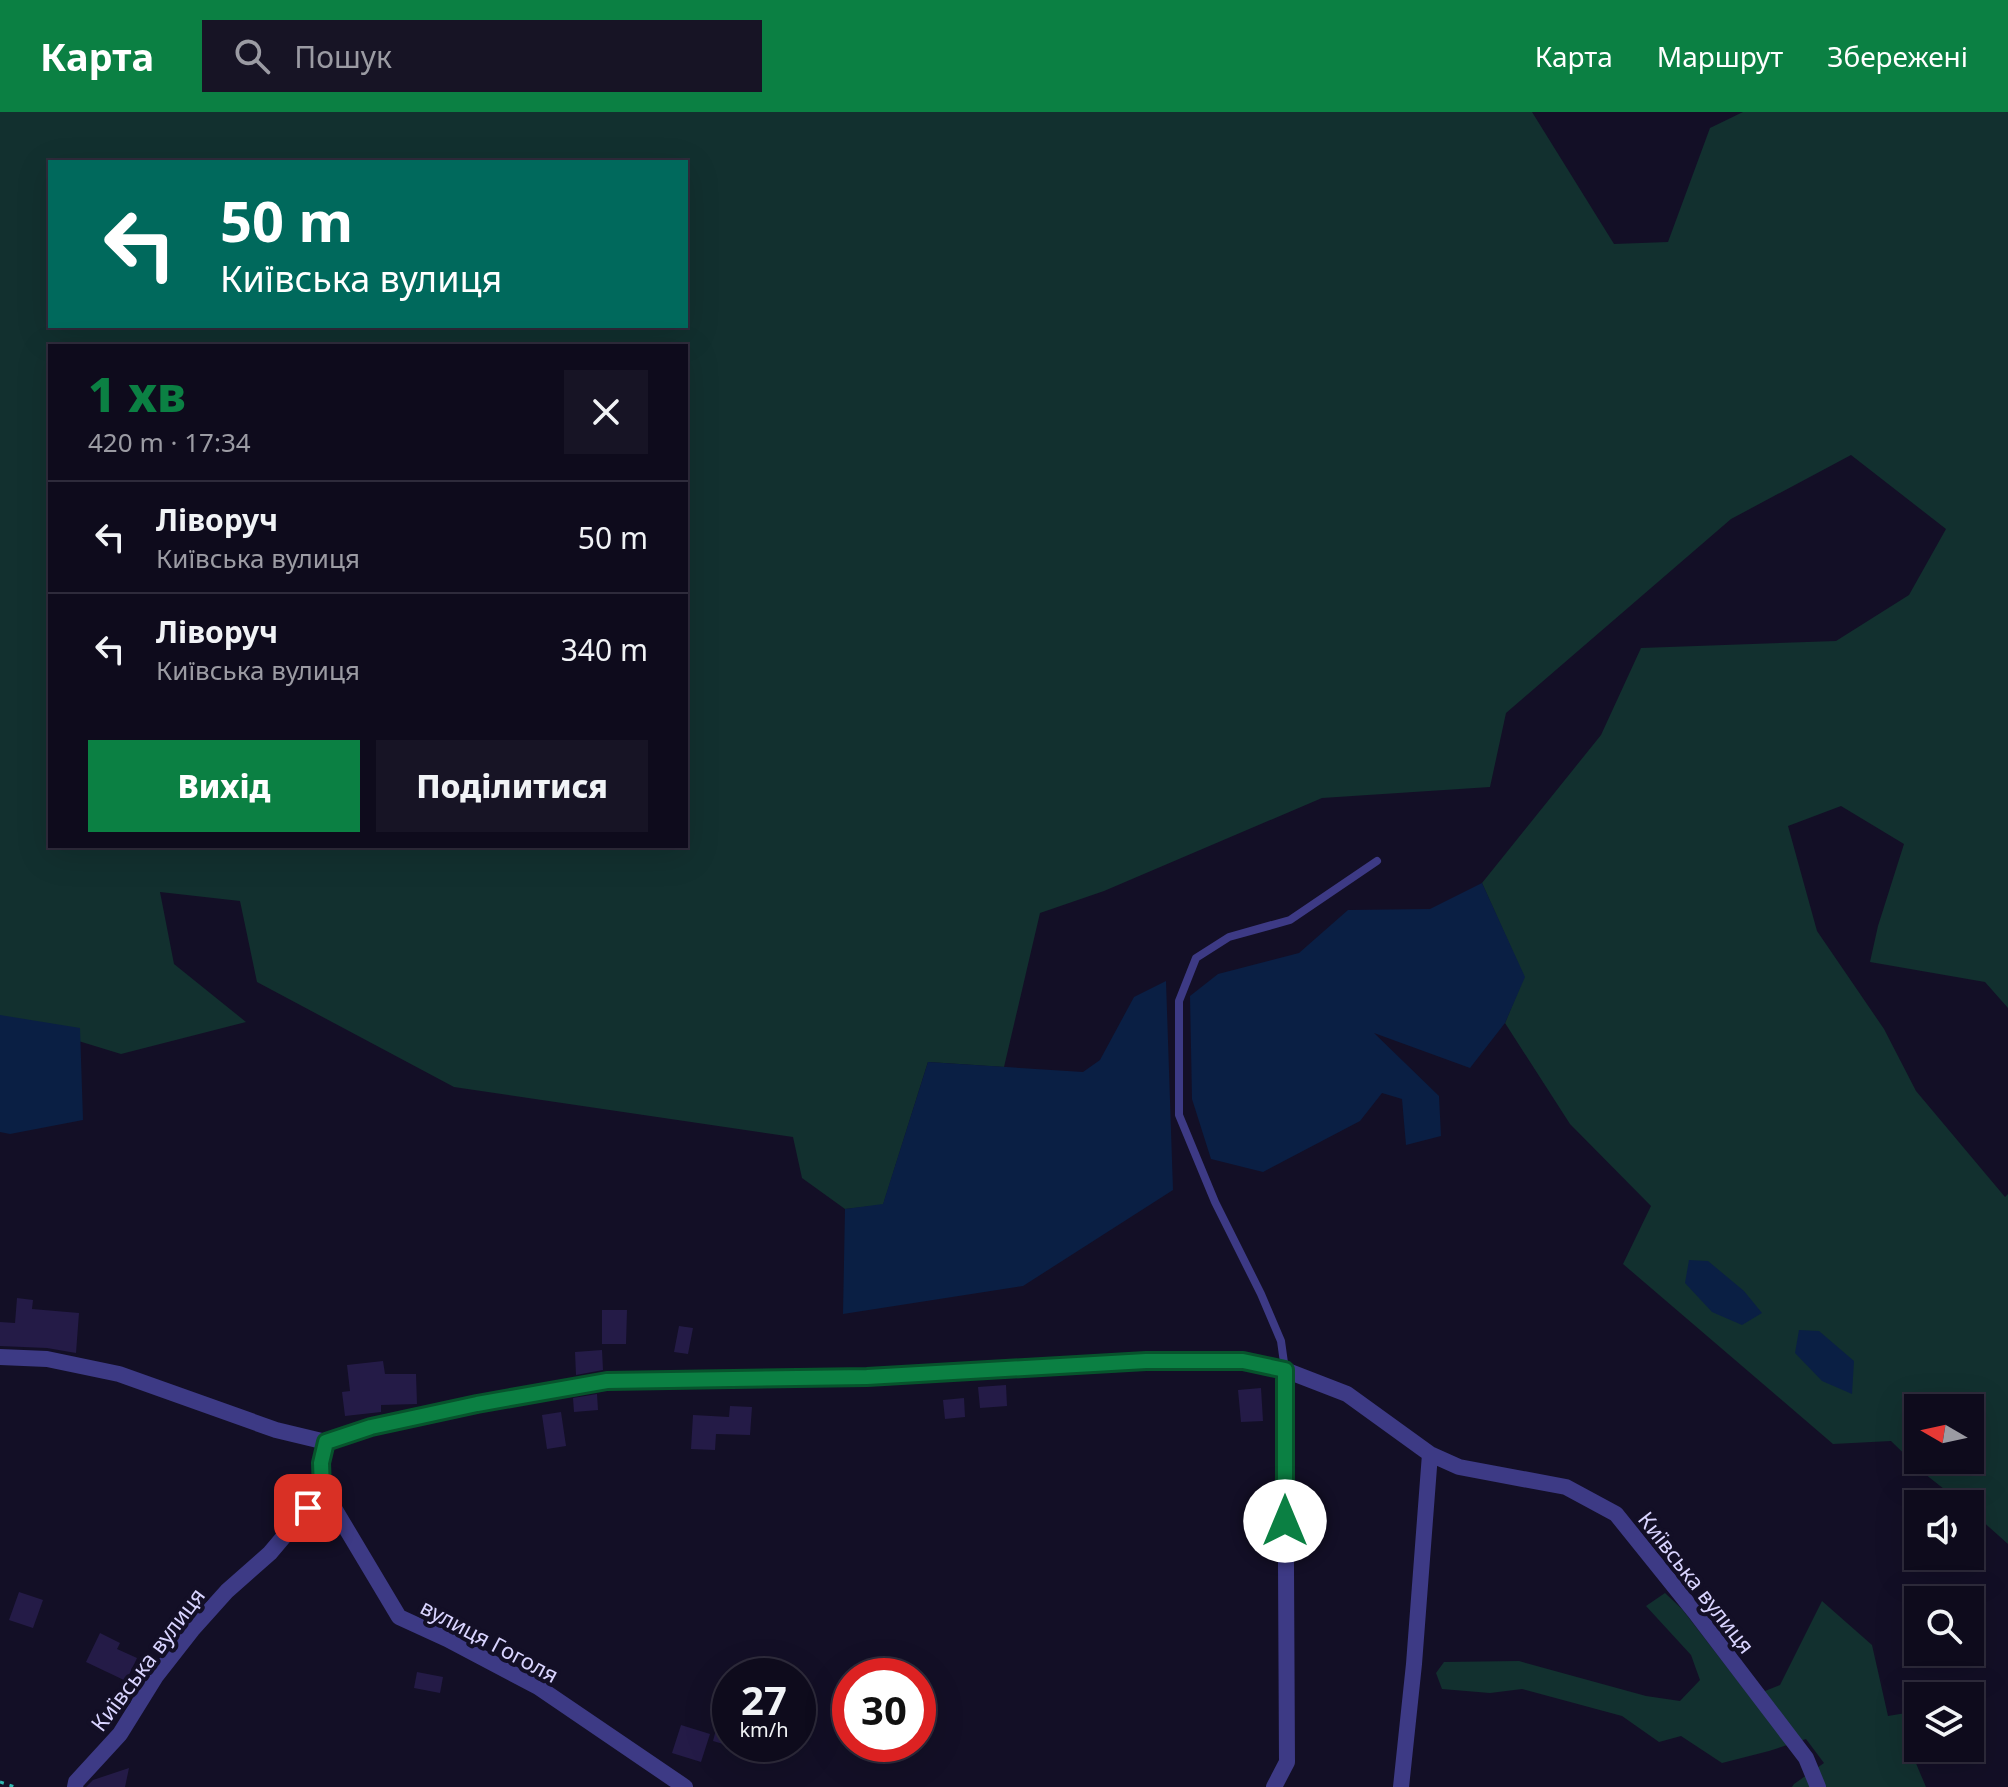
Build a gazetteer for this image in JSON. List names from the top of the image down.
{
  "streets": {
    "street": ["Київська вулиця", "вулиця Гоголя"]
  },
  "crossings": [
    ["Київська вулиця", "вулиця Гоголя"]
  ],
  "north": "left",
  "page": {
    "header": "Карта",
    "search": "Пошук",
    "nav": ["Карта", "Маршрут", "Збережені"],
    "turn": ["50 m", "Київська вулиця"],
    "heading": ["1 хв", "420 m · 17:34"],
    "list": [
      {
        "name": "Ліворуч",
        "note": "Київська вулиця",
        "value": "50 m"
      },
      {
        "name": "Ліворуч",
        "note": "Київська вулиця",
        "value": "340 m"
      }
    ],
    "buttons": ["Вихід", "Поділитися"],
    "speed": "27 km/h",
    "limit": "30"
  }
}
